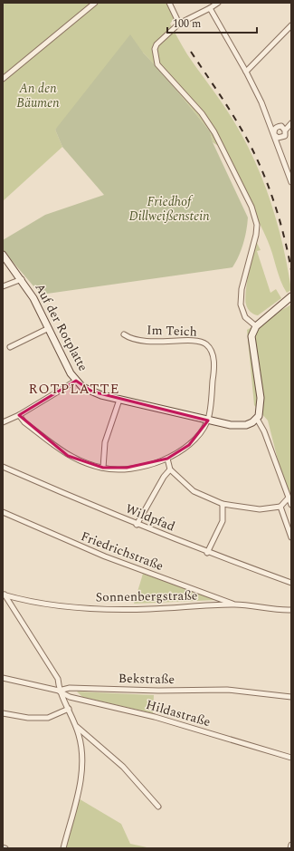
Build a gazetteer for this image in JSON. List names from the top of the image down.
{
  "streets": {
    "street": [
      "Auf der Rotplatte",
      "Im Teich",
      "Wildpfad",
      "Friedrichstraße",
      "Sonnenbergstraße",
      "Bekstraße",
      "Hildastraße"
    ]
  },
  "crossings": [
    ["Auf der Rotplatte", "Im Teich"],
    ["Friedrichstraße", "Sonnenbergstraße"],
    ["Bekstraße", "Hildastraße"]
  ],
  "districts": ["ROTPLATTE"],
  "parks": ["An den Bäumen", "Friedhof Dillweißenstein"],
  "scale_bar": "100 m"
}
